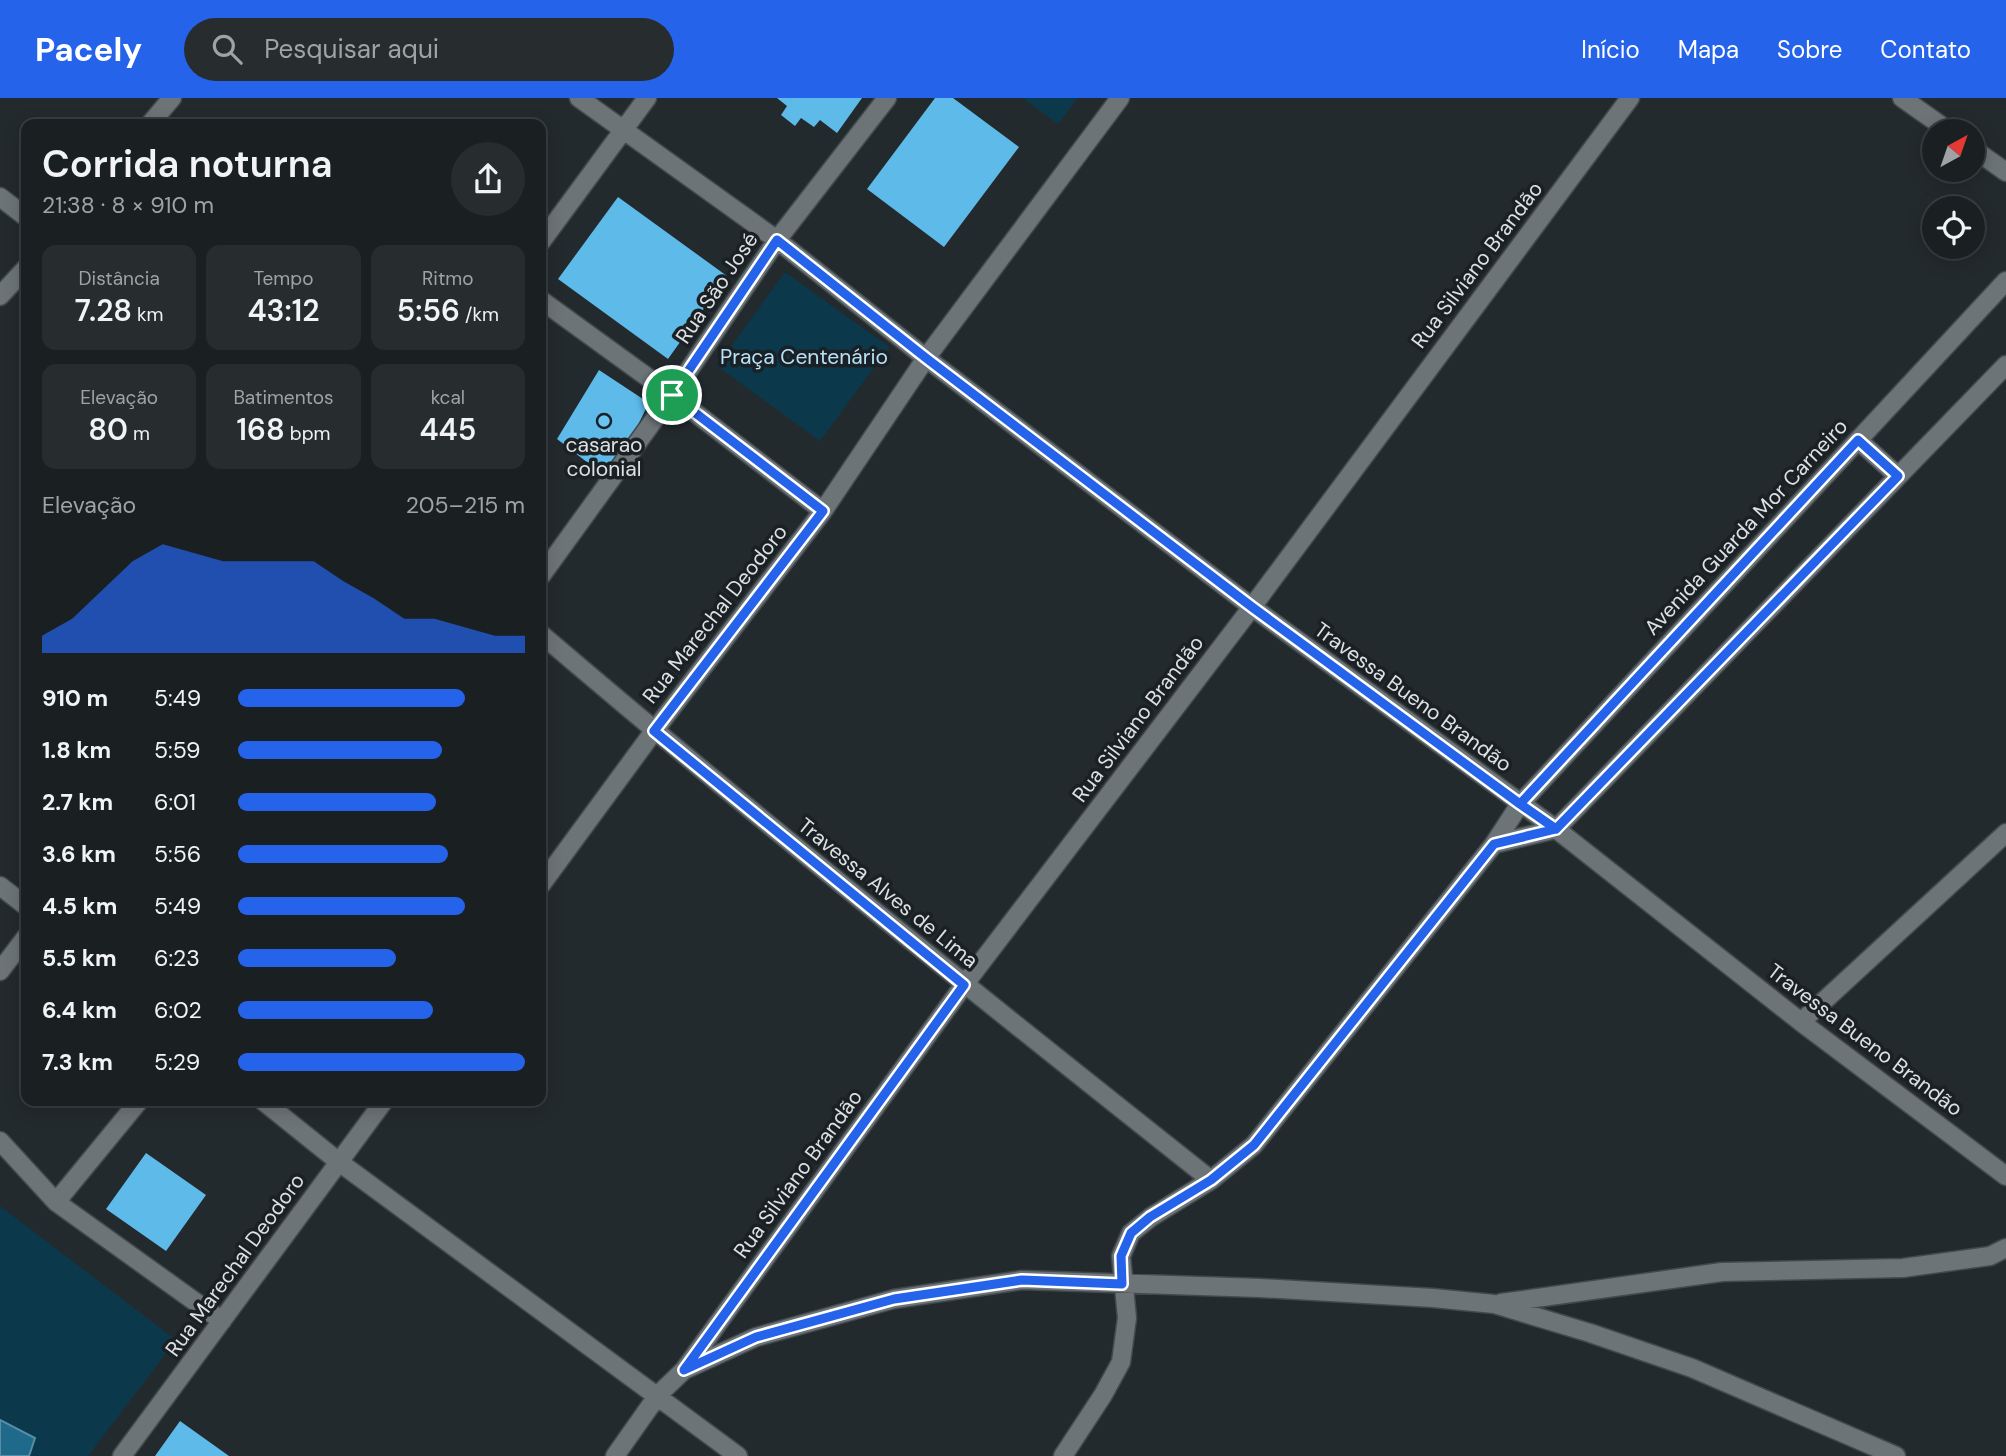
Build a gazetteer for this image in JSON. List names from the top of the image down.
{
  "streets": {
    "street": [
      "Rua Silviano Brandão",
      "Rua São José",
      "Avenida Guarda Mor Carneiro",
      "Rua Marechal Deodoro",
      "Travessa Bueno Brandão",
      "Travessa Alves de Lima"
    ]
  },
  "crossings": [
    ["Rua Silviano Brandão", "Travessa Bueno Brandão"],
    ["Rua Silviano Brandão", "Travessa Alves de Lima"],
    ["Avenida Guarda Mor Carneiro", "Travessa Bueno Brandão"],
    ["Avenida Guarda Mor Carneiro", "Travessa Alves de Lima"],
    ["Rua Marechal Deodoro", "Travessa Bueno Brandão"],
    ["Rua Marechal Deodoro", "Travessa Alves de Lima"]
  ],
  "parks": ["Praça Centenário"],
  "places": ["casarao colonial"],
  "north": "top right",
  "page": {
    "header": "Pacely",
    "search": "Pesquisar aqui",
    "nav": [
      "Início",
      "Mapa",
      "Sobre",
      "Contato"
    ],
    "heading": ["Corrida noturna", "21:38 · 8 × 910 m"],
    "stats": [
      ["Distância", "7.28 km"],
      ["Tempo", "43:12"],
      ["Ritmo", "5:56 /km"],
      ["Elevação", "80 m"],
      ["Batimentos", "168 bpm"],
      ["kcal", "445"]
    ],
    "chart": ["Elevação", "205–215 m"],
    "list": [
      {
        "name": "910 m",
        "note": "5:49"
      },
      {
        "name": "1.8 km",
        "note": "5:59"
      },
      {
        "name": "2.7 km",
        "note": "6:01"
      },
      {
        "name": "3.6 km",
        "note": "5:56"
      },
      {
        "name": "4.5 km",
        "note": "5:49"
      },
      {
        "name": "5.5 km",
        "note": "6:23"
      },
      {
        "name": "6.4 km",
        "note": "6:02"
      },
      {
        "name": "7.3 km",
        "note": "5:29"
      }
    ]
  }
}
